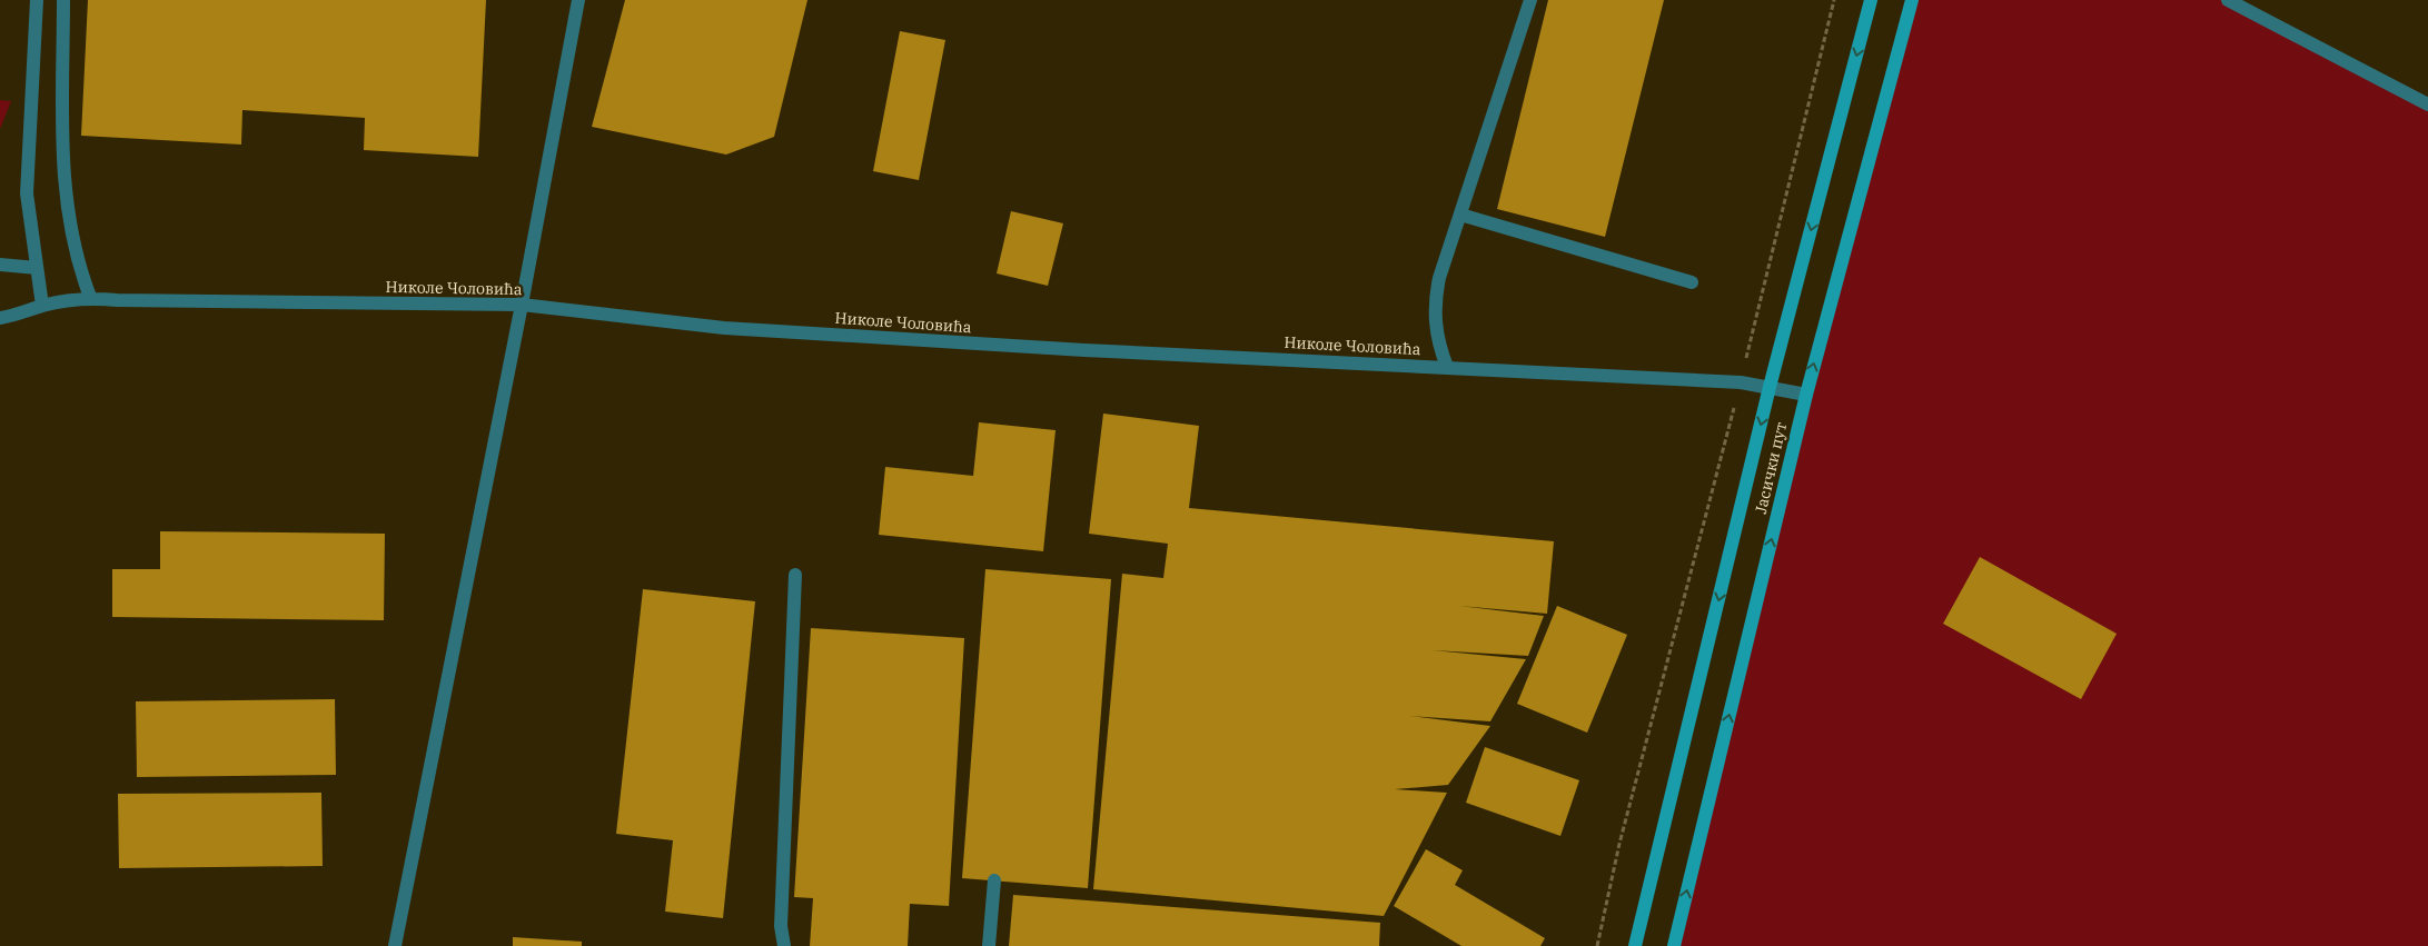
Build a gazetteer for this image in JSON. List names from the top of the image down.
{
  "streets": {
    "main road": ["Јасички пут"],
    "street": ["Николе Чоловића"]
  },
  "crossings": [
    ["Николе Чоловића", "Јасички пут"]
  ]
}
